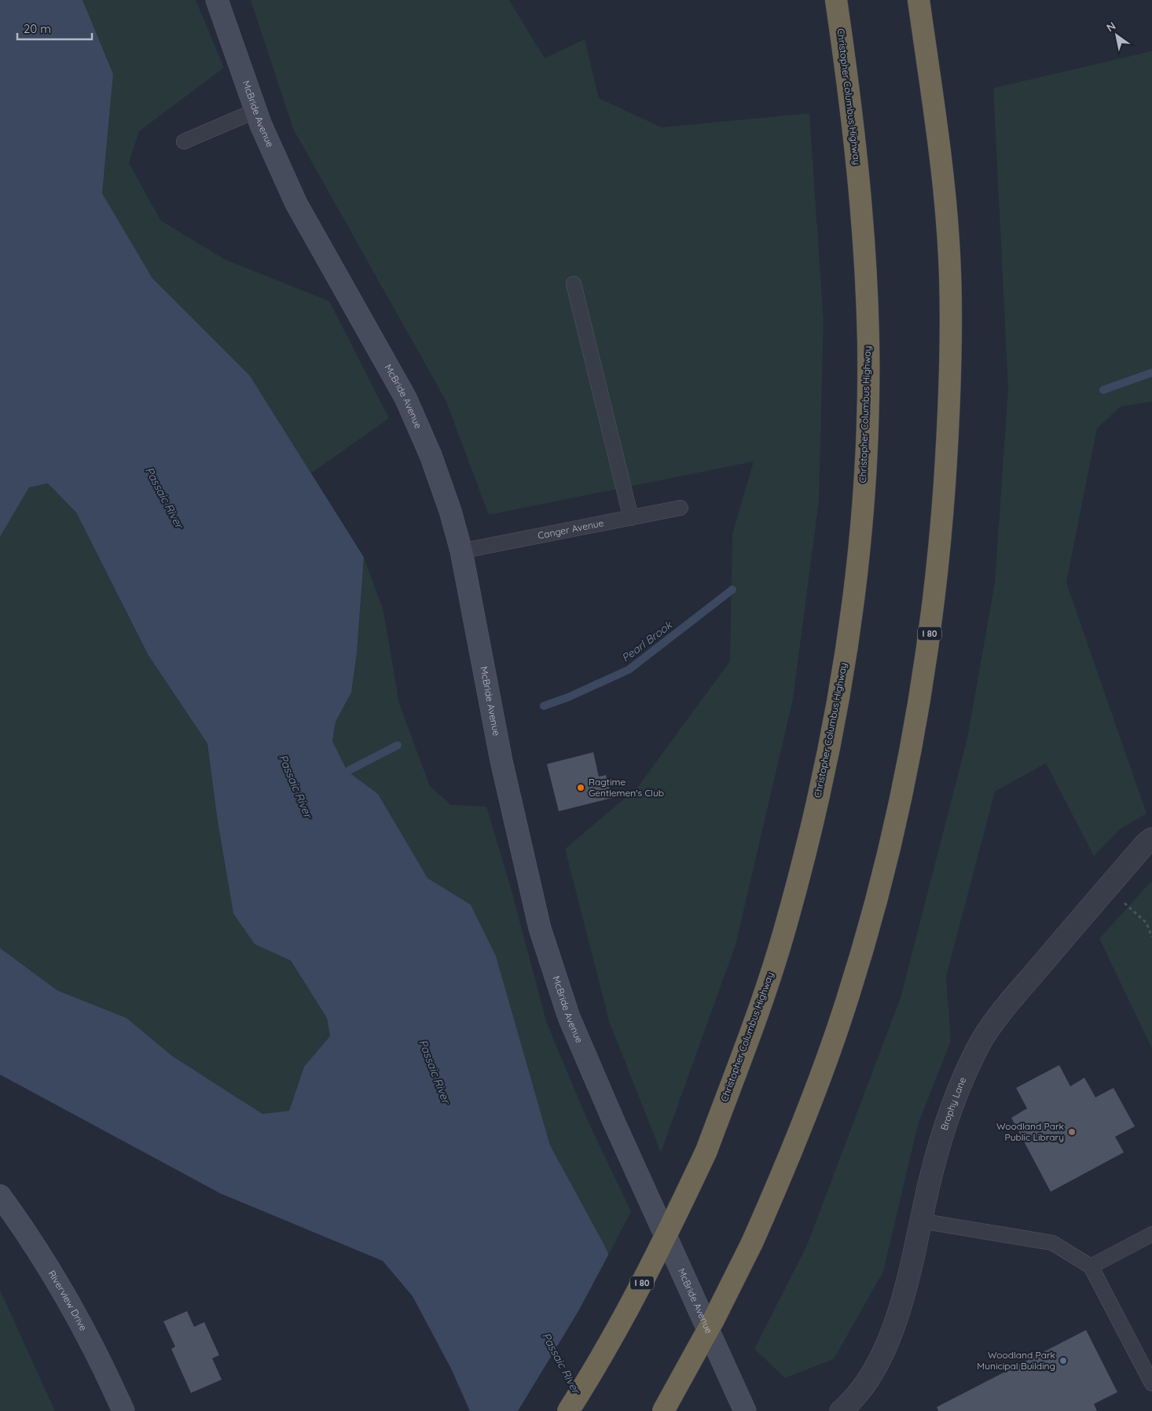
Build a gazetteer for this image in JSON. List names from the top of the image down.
{
  "streets": {
    "highway": ["Christopher Columbus Highway", "I 80"],
    "main road": ["McBride Avenue", "Riverview Drive"],
    "street": ["Brophy Lane"],
    "lane": ["Canger Avenue"]
  },
  "crossings": [
    ["McBride Avenue", "Canger Avenue"]
  ],
  "water": ["Passaic River", "Pearl Brook"],
  "places": ["Ragtime Gentlemen's Club", "Woodland Park Public Library", "Woodland Park Municipal Building"],
  "scale_bar": "20 m",
  "north": "top left"
}
